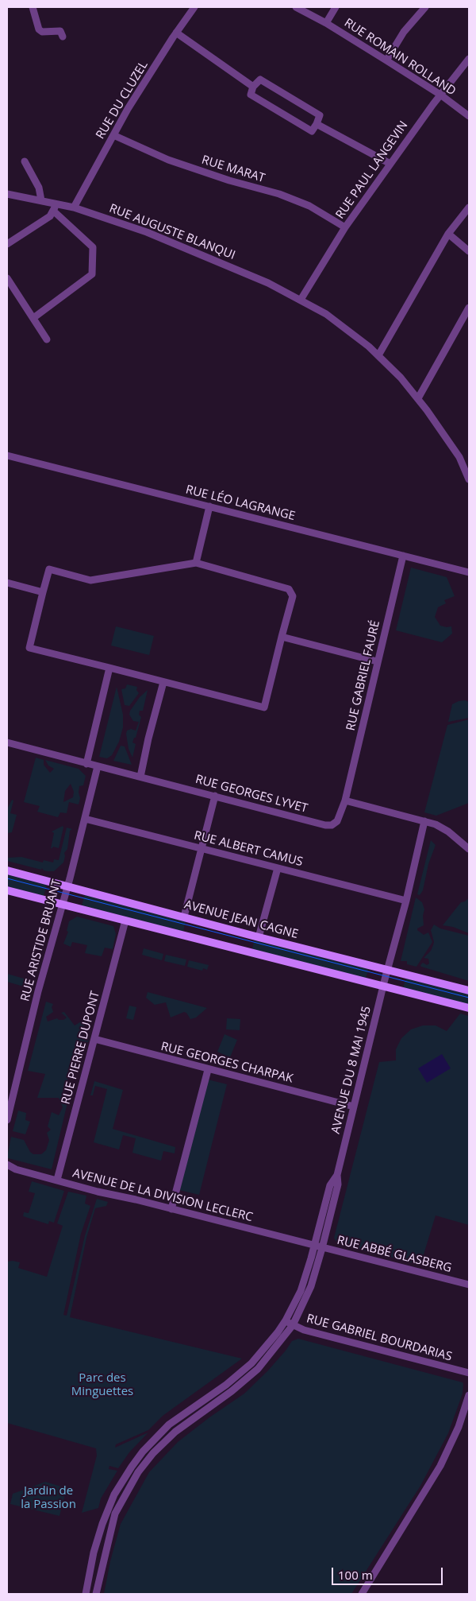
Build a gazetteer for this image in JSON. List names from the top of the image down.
{
  "streets": {
    "street": [
      "RUE ROMAIN ROLLAND",
      "RUE DU CLUZEL",
      "RUE MARAT",
      "RUE PAUL LANGEVIN",
      "RUE AUGUSTE BLANQUI",
      "RUE LÉO LAGRANGE",
      "RUE GABRIEL FAURÉ",
      "RUE GEORGES LYVET",
      "RUE ALBERT CAMUS",
      "AVENUE JEAN CAGNE",
      "RUE ARISTIDE BRUANT",
      "RUE PIERRE DUPONT",
      "RUE GEORGES CHARPAK",
      "AVENUE DU 8 MAI 1945",
      "AVENUE DE LA DIVISION LECLERC",
      "RUE ABBÉ GLASBERG",
      "RUE GABRIEL BOURDARIAS"
    ]
  },
  "crossings": [
    ["RUE ROMAIN ROLLAND", "RUE PAUL LANGEVIN"],
    ["RUE DU CLUZEL", "RUE MARAT"],
    ["RUE DU CLUZEL", "RUE AUGUSTE BLANQUI"],
    ["RUE MARAT", "RUE PAUL LANGEVIN"],
    ["RUE PAUL LANGEVIN", "RUE AUGUSTE BLANQUI"],
    ["RUE LÉO LAGRANGE", "RUE GABRIEL FAURÉ"],
    ["RUE GABRIEL FAURÉ", "RUE GEORGES LYVET"],
    ["RUE GEORGES LYVET", "RUE ARISTIDE BRUANT"],
    ["RUE ALBERT CAMUS", "RUE ARISTIDE BRUANT"],
    ["RUE ALBERT CAMUS", "AVENUE DU 8 MAI 1945"],
    ["AVENUE JEAN CAGNE", "RUE ARISTIDE BRUANT"],
    ["AVENUE JEAN CAGNE", "AVENUE DU 8 MAI 1945"],
    ["RUE PIERRE DUPONT", "RUE GEORGES CHARPAK"],
    ["RUE PIERRE DUPONT", "AVENUE DE LA DIVISION LECLERC"],
    ["RUE GEORGES CHARPAK", "AVENUE DU 8 MAI 1945"],
    ["AVENUE DU 8 MAI 1945", "AVENUE DE LA DIVISION LECLERC"],
    ["AVENUE DU 8 MAI 1945", "RUE ABBÉ GLASBERG"],
    ["AVENUE DU 8 MAI 1945", "RUE GABRIEL BOURDARIAS"],
    ["AVENUE DE LA DIVISION LECLERC", "RUE ABBÉ GLASBERG"]
  ],
  "parks": ["Parc des Minguettes", "Jardin de la Passion"],
  "scale_bar": "100 m"
}
